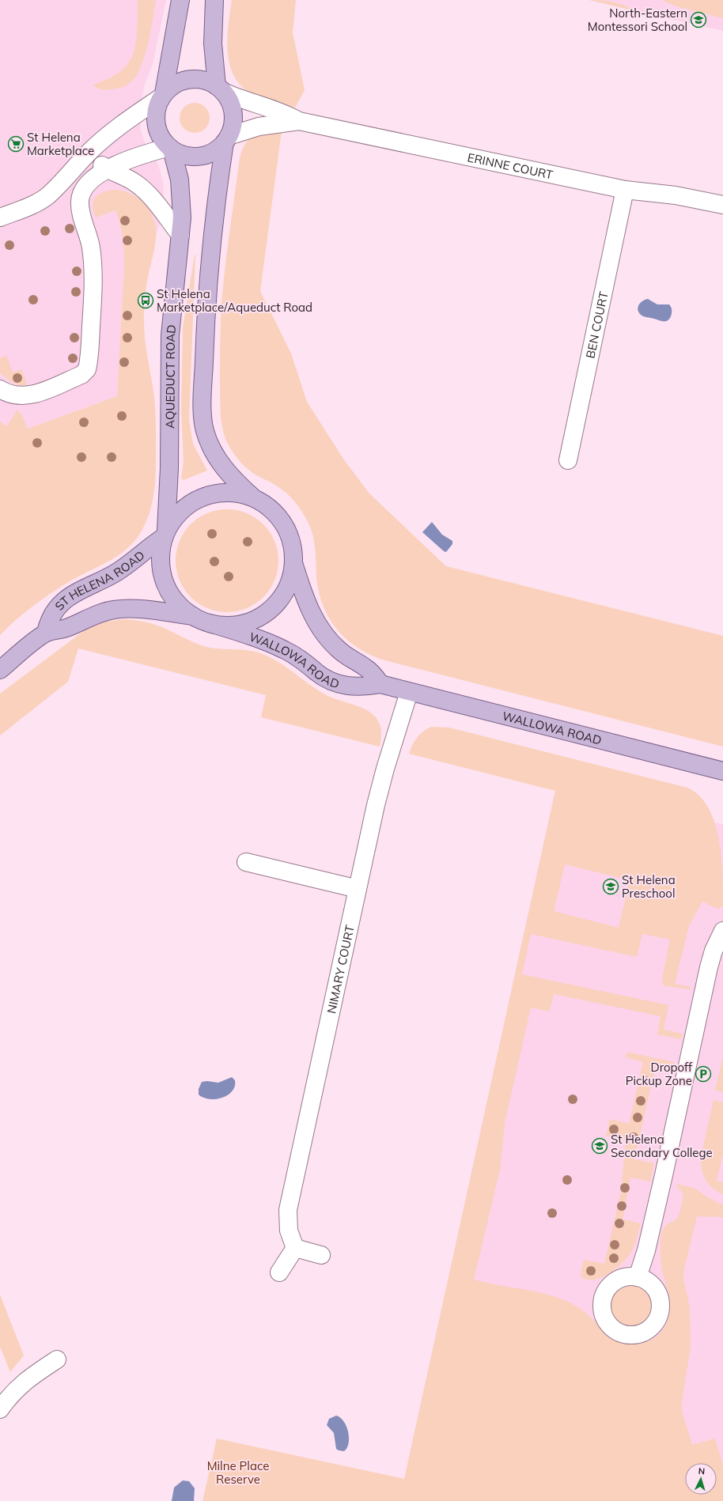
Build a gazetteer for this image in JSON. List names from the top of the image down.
{
  "streets": {
    "main road": ["AQUEDUCT ROAD", "ST HELENA ROAD", "WALLOWA ROAD"],
    "street": ["ERINNE COURT", "BEN COURT", "NIMARY COURT"]
  },
  "crossings": [
    ["ERINNE COURT", "BEN COURT"],
    ["ERINNE COURT", "AQUEDUCT ROAD"],
    ["AQUEDUCT ROAD", "ST HELENA ROAD"],
    ["WALLOWA ROAD", "NIMARY COURT"]
  ],
  "parks": ["Milne Place Reserve"],
  "places": {
    "school or university": ["North-Eastern Montessori School", "St Helena Preschool", "St Helena Secondary College"],
    "supermarket": ["St Helena Marketplace"],
    "bus stop": ["St Helena Marketplace/Aqueduct Road"],
    "parking": ["Dropoff Pickup Zone"]
  },
  "north": "top"
}
